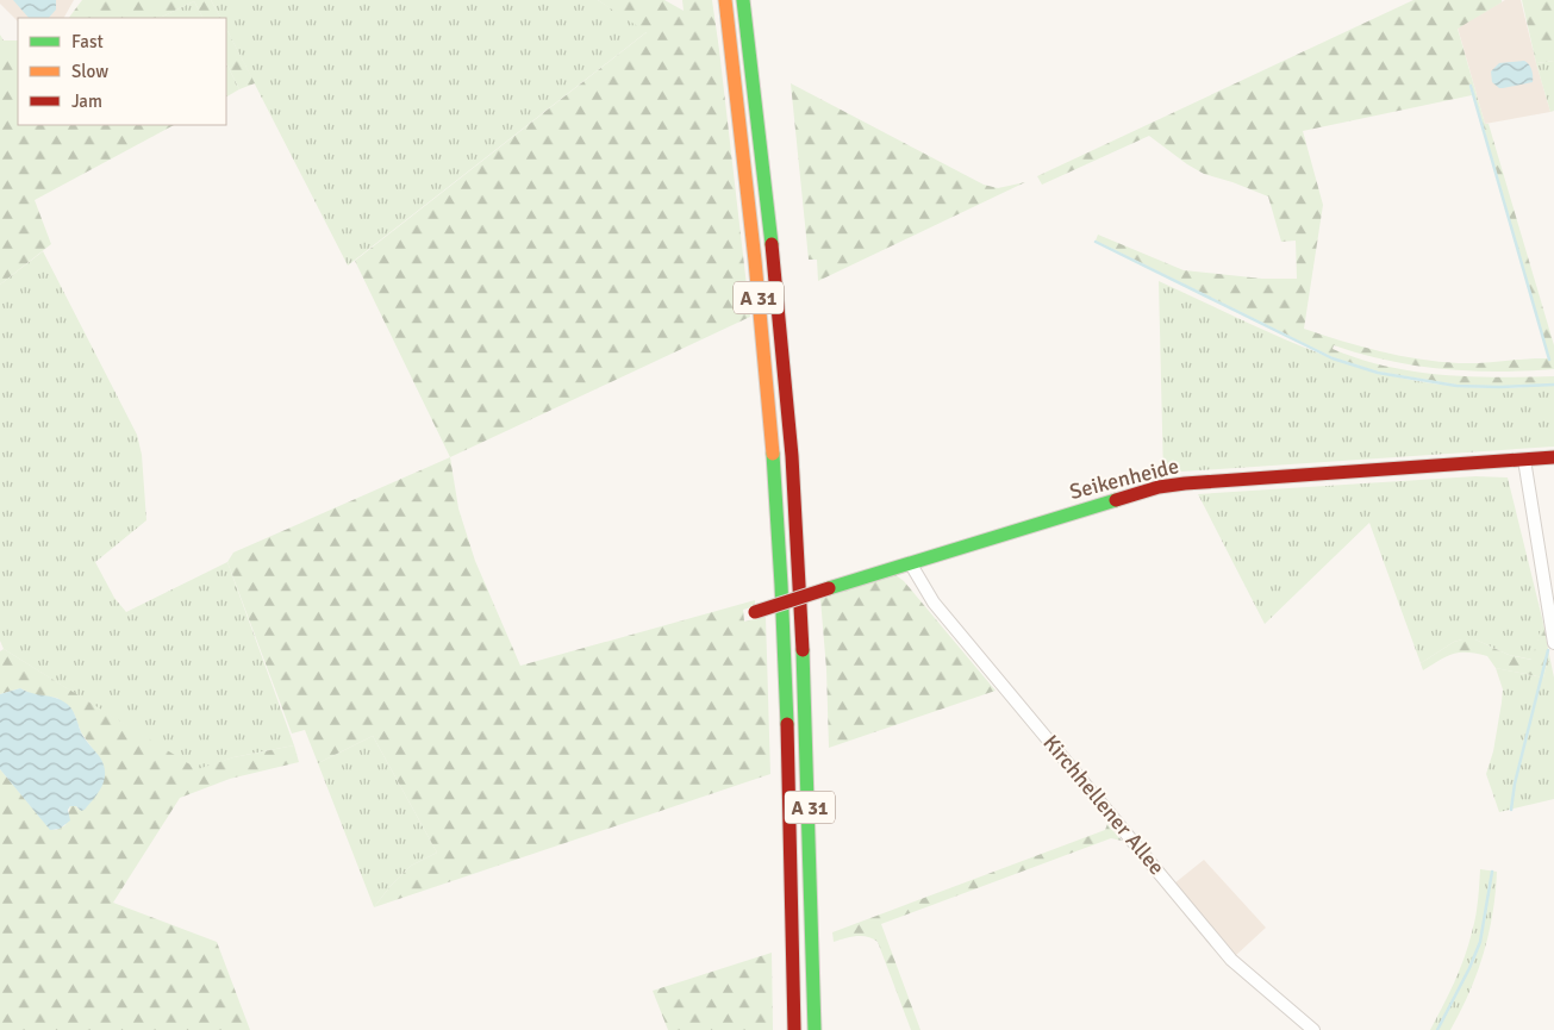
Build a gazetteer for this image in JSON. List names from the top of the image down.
{
  "streets": {
    "main road": ["A 31", "Seikenheide"],
    "street": ["Kirchhellener Allee"]
  },
  "crossings": [
    ["Seikenheide", "Kirchhellener Allee"]
  ],
  "legend": ["Fast", "Slow", "Jam"]
}
